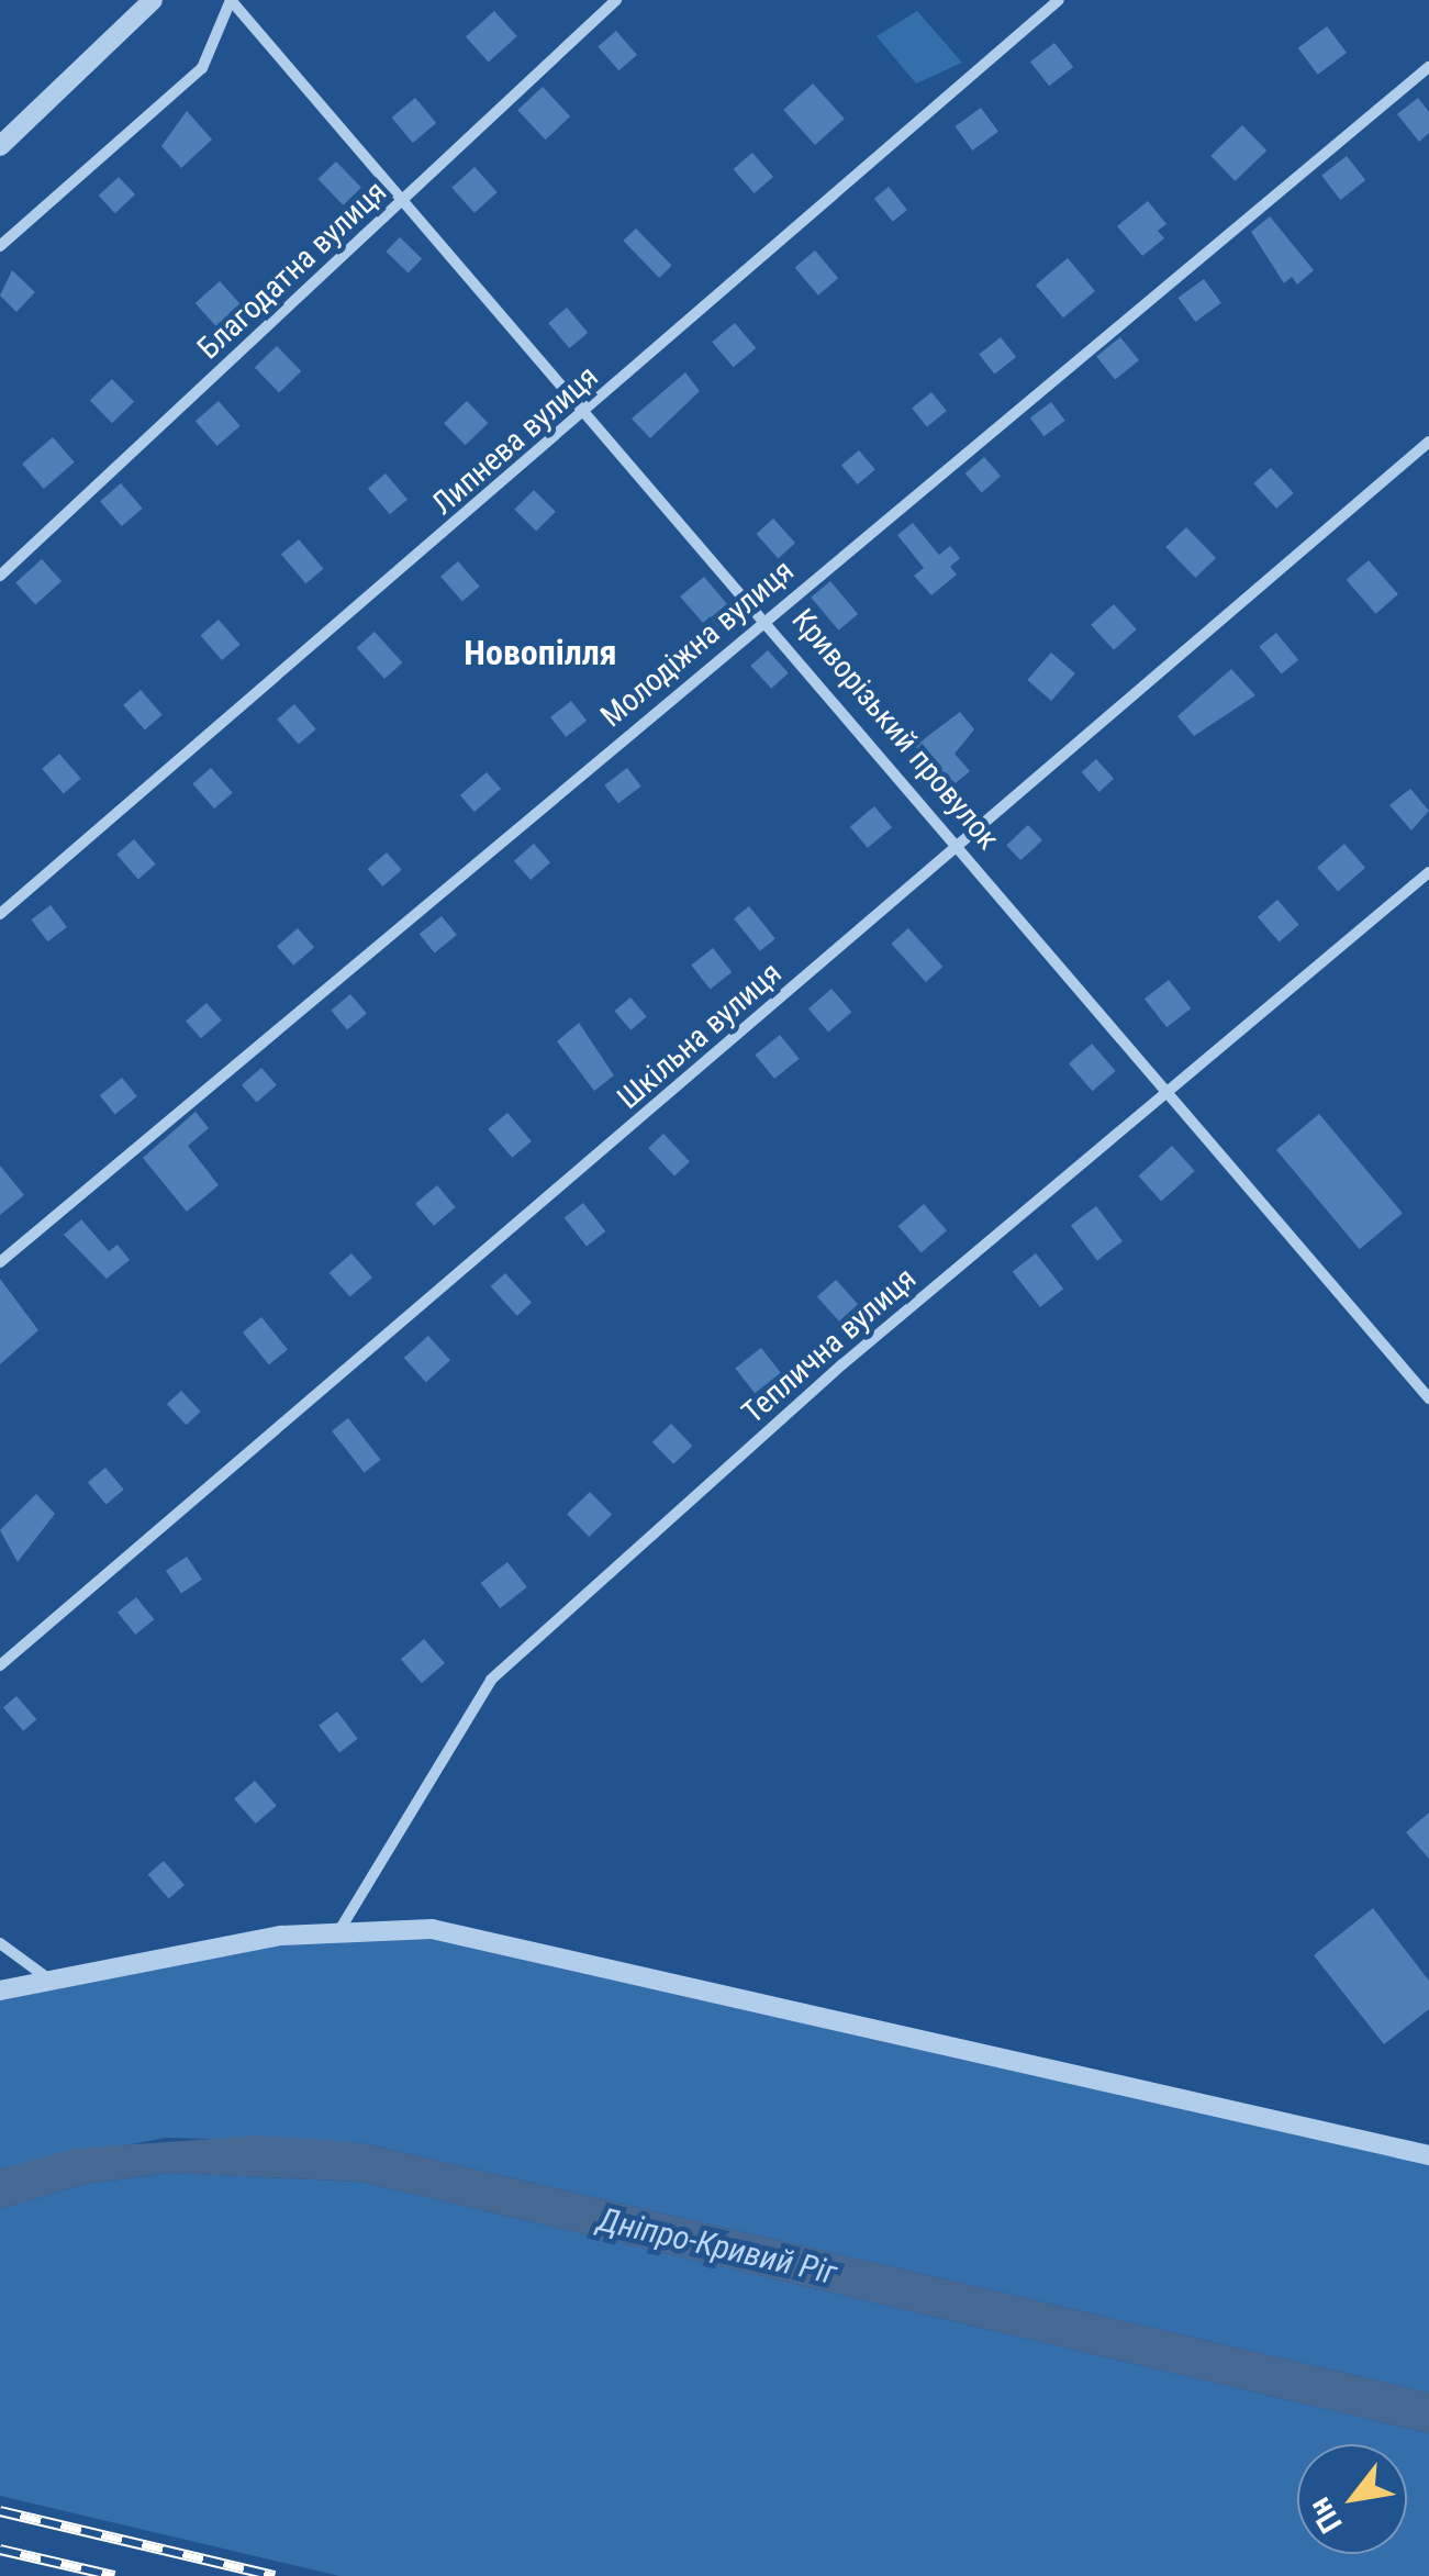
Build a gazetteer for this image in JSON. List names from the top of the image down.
{
  "streets": {
    "street": [
      "Благодатна вулиця",
      "Липнева вулиця",
      "Молодіжна вулиця",
      "Криворізький провулок",
      "Шкільна вулиця",
      "Теплична вулиця"
    ]
  },
  "crossings": [
    ["Благодатна вулиця", "Криворізький провулок"],
    ["Липнева вулиця", "Криворізький провулок"],
    ["Молодіжна вулиця", "Криворізький провулок"],
    ["Криворізький провулок", "Шкільна вулиця"],
    ["Криворізький провулок", "Теплична вулиця"]
  ],
  "districts": ["Новопілля"],
  "water": ["Дніпро-Кривий Ріг"],
  "north": "bottom left"
}
